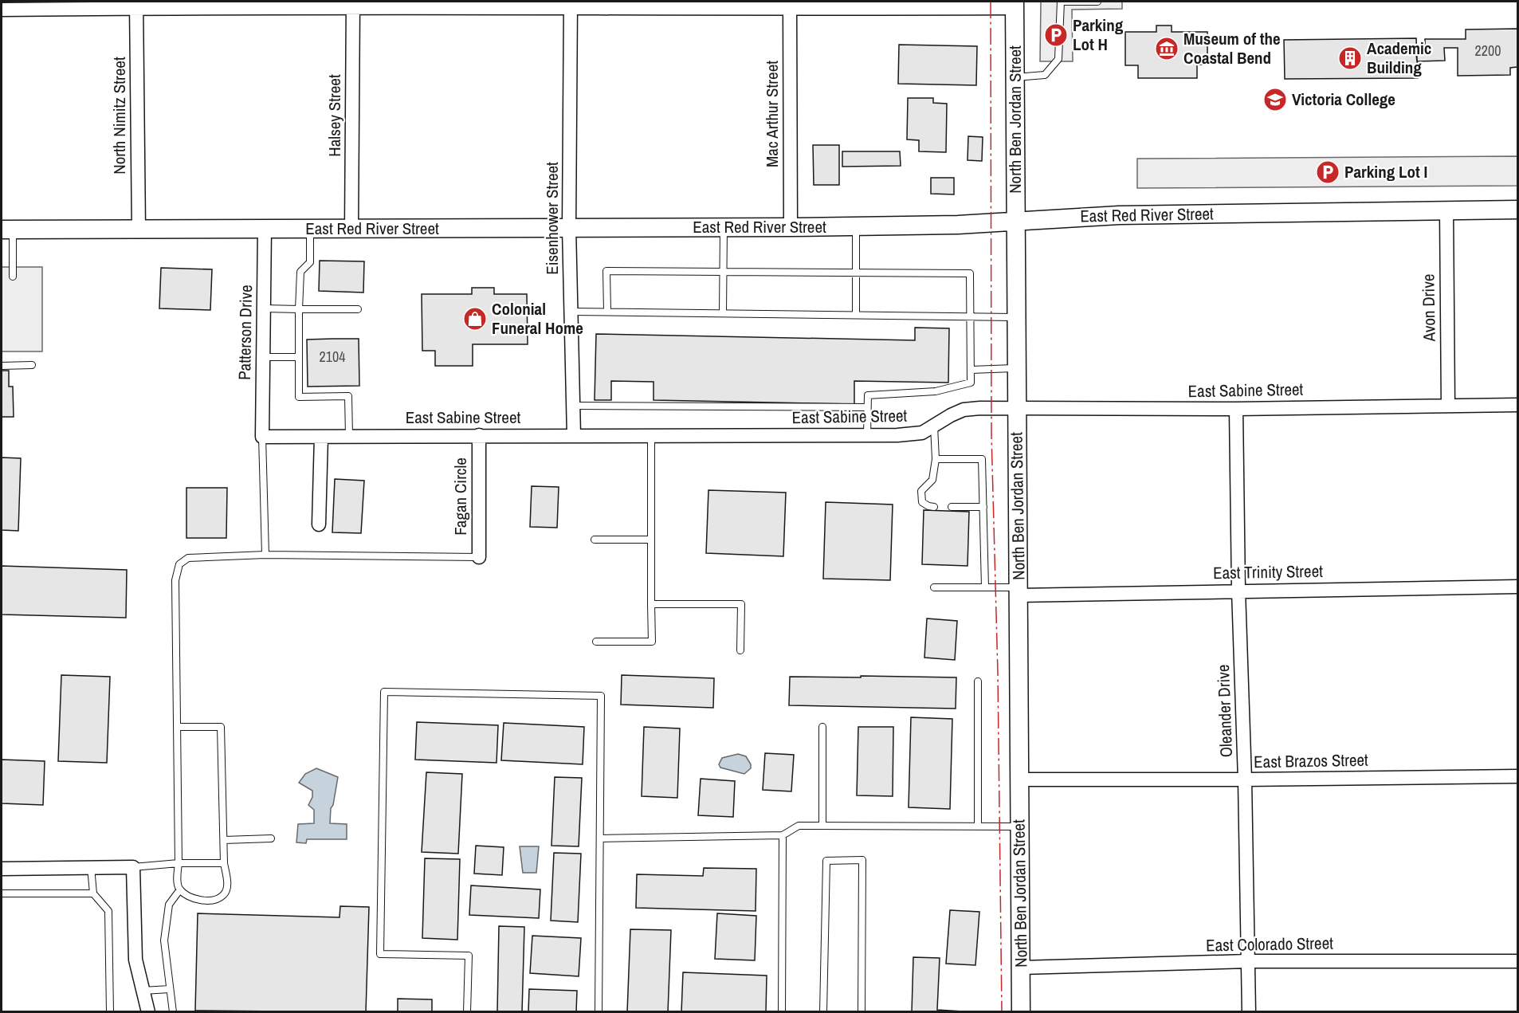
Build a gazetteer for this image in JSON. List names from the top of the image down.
{
  "streets": {
    "street": [
      "Mac Arthur Street",
      "North Nimitz Street",
      "Halsey Street",
      "North Ben Jordan Street",
      "East Red River Street",
      "Eisenhower Street",
      "Avon Drive",
      "Patterson Drive",
      "East Sabine Street",
      "Fagan Circle",
      "East Trinity Street",
      "Oleander Drive",
      "East Brazos Street",
      "East Colorado Street"
    ]
  },
  "crossings": [
    ["Mac Arthur Street", "East Red River Street"],
    ["North Nimitz Street", "East Red River Street"],
    ["Halsey Street", "East Red River Street"],
    ["North Ben Jordan Street", "East Red River Street"],
    ["North Ben Jordan Street", "East Sabine Street"],
    ["North Ben Jordan Street", "East Trinity Street"],
    ["North Ben Jordan Street", "East Brazos Street"],
    ["North Ben Jordan Street", "East Colorado Street"],
    ["East Red River Street", "Eisenhower Street"],
    ["East Red River Street", "Avon Drive"],
    ["East Red River Street", "Patterson Drive"],
    ["Eisenhower Street", "East Sabine Street"],
    ["Avon Drive", "East Sabine Street"],
    ["Patterson Drive", "East Sabine Street"],
    ["East Sabine Street", "Fagan Circle"],
    ["East Sabine Street", "Oleander Drive"],
    ["East Trinity Street", "Oleander Drive"],
    ["Oleander Drive", "East Brazos Street"],
    ["Oleander Drive", "East Colorado Street"]
  ],
  "places": {
    "parking": ["Parking Lot H", "Parking Lot I"],
    "museum": ["Museum of the Coastal Bend"],
    "building": ["Academic Building"],
    "school or university": ["Victoria College"],
    "shop": ["Colonial Funeral Home"]
  },
  "house_numbers": ["2200", "2104"]
}
